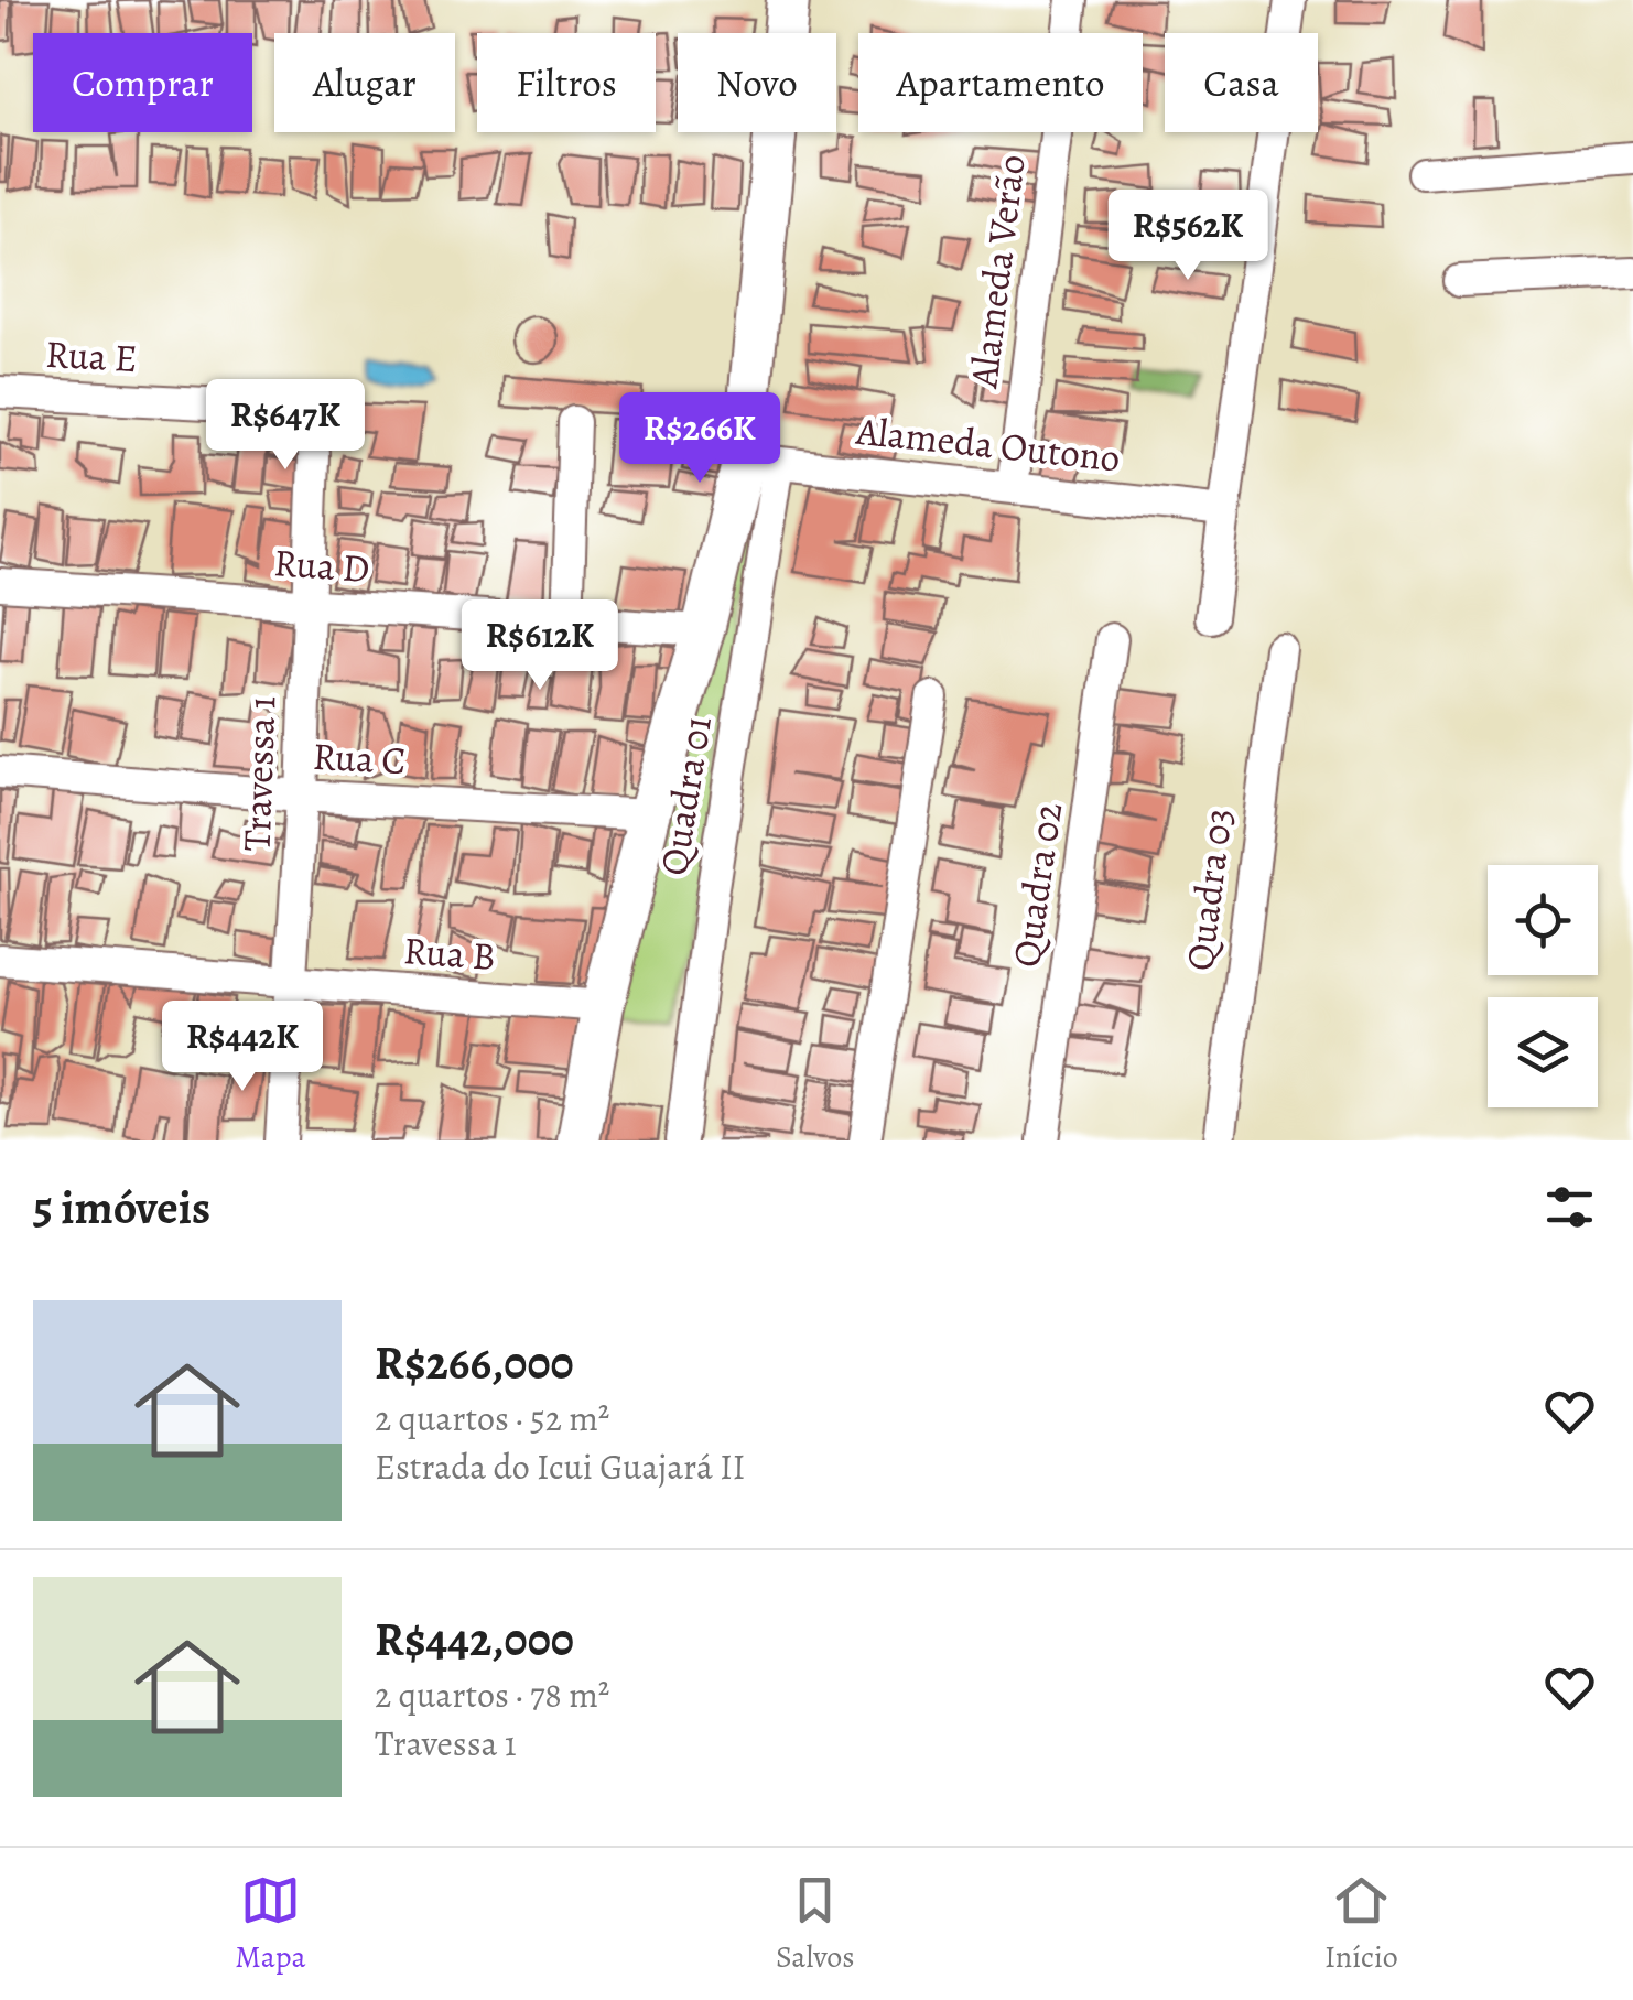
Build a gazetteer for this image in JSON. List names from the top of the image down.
{
  "streets": {
    "street": [
      "Alameda Verão",
      "Rua E",
      "Alameda Outono",
      "Rua D",
      "Rua C",
      "Travessa 1",
      "Quadra 01",
      "Quadra 02",
      "Quadra 03",
      "Rua B"
    ]
  },
  "crossings": [
    ["Alameda Verão", "Alameda Outono"],
    ["Rua E", "Travessa 1"],
    ["Alameda Outono", "Quadra 01"],
    ["Rua D", "Travessa 1"],
    ["Rua C", "Travessa 1"],
    ["Travessa 1", "Rua B"]
  ],
  "page": {
    "chip": [
      "Comprar",
      "Alugar",
      "Filtros",
      "Novo",
      "Apartamento",
      "Casa"
    ],
    "price": [
      "R$562K",
      "R$647K",
      "R$266K",
      "R$612K",
      "R$442K"
    ],
    "heading": "5 imóveis",
    "list": [
      {
        "name": "R$266,000",
        "note": "2 quartos · 52 m² · Estrada do Icui Guajará II"
      },
      {
        "name": "R$442,000",
        "note": "2 quartos · 78 m² · Travessa 1"
      }
    ],
    "tabs": ["Mapa", "Salvos", "Início"]
  }
}
